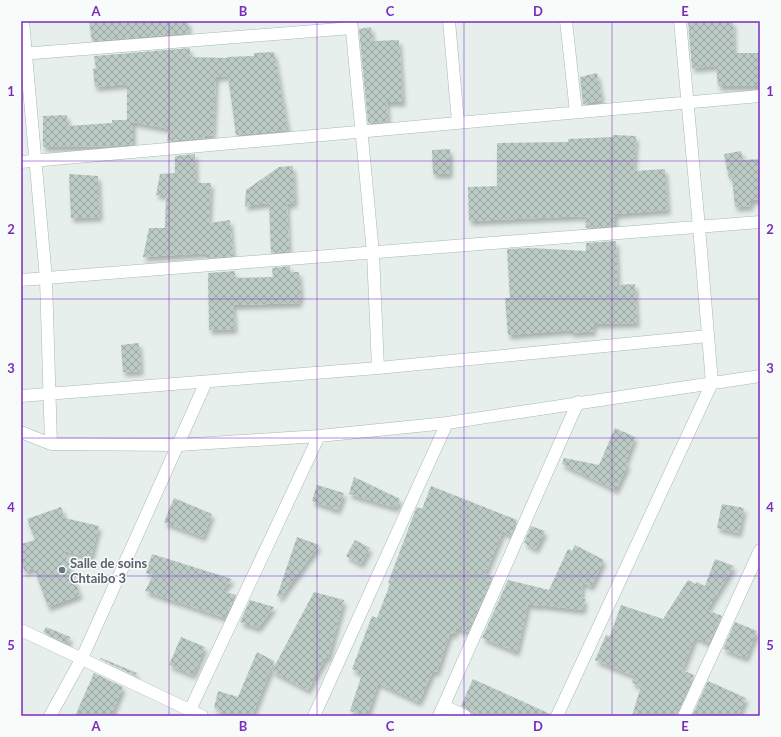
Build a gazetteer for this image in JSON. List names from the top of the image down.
{
  "places": ["Salle de soins Chtaibo 3"],
  "grid": {
    "columns": [
      "A",
      "B",
      "C",
      "D",
      "E"
    ],
    "rows": [
      "1",
      "2",
      "3",
      "4",
      "5"
    ]
  }
}
